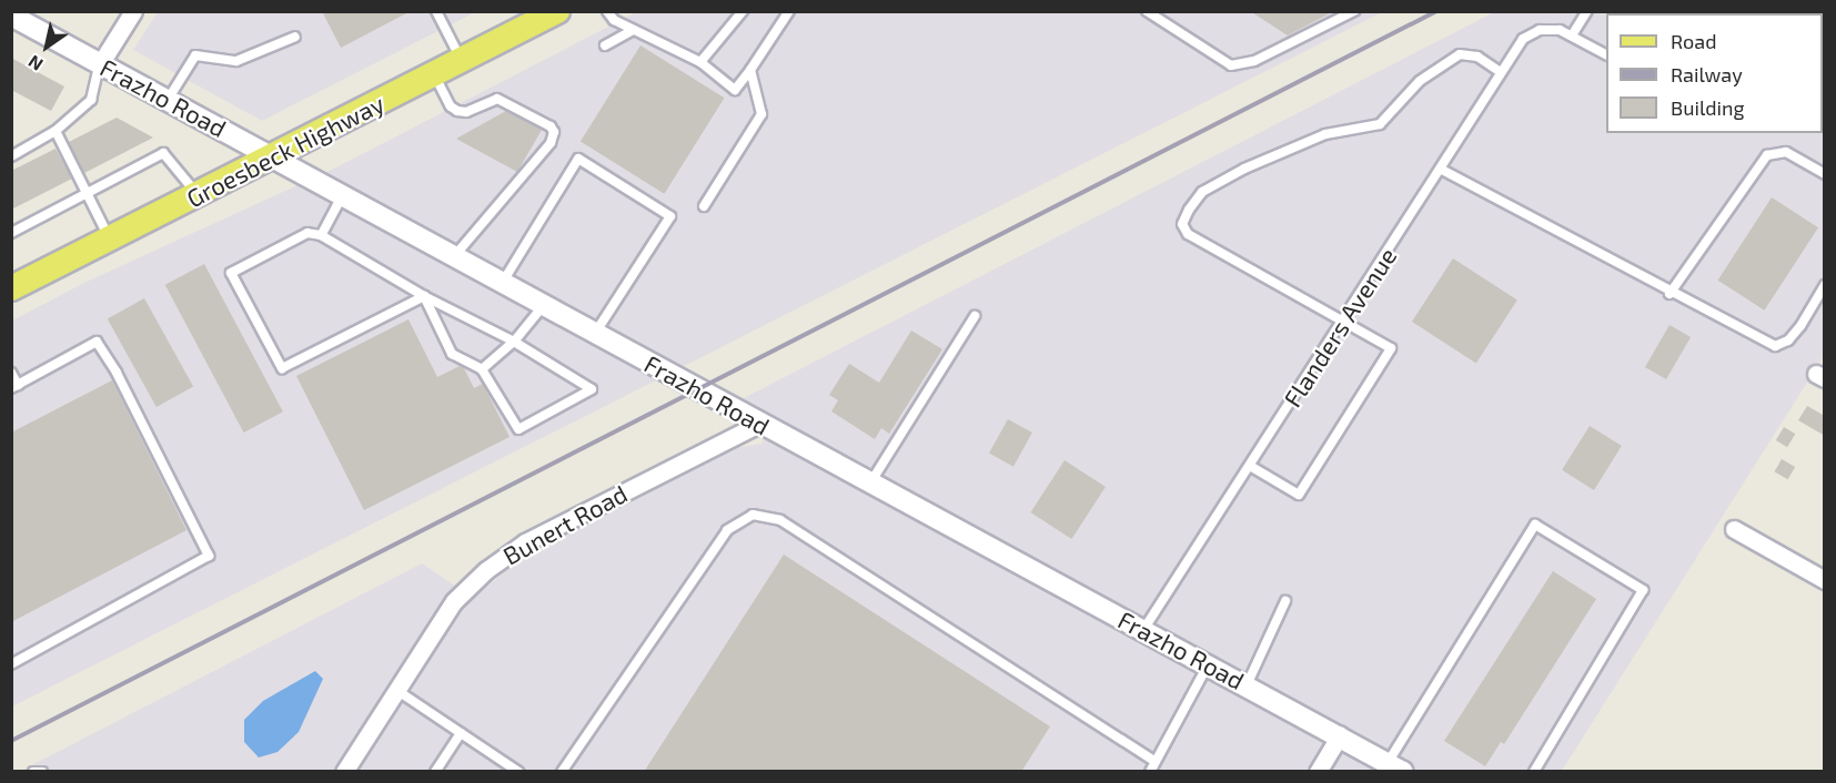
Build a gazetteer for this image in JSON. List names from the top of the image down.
{
  "streets": {
    "main road": ["Groesbeck Highway"],
    "street": ["Frazho Road", "Bunert Road"],
    "lane": ["Flanders Avenue"]
  },
  "crossings": [
    ["Frazho Road", "Groesbeck Highway"],
    ["Frazho Road", "Flanders Avenue"],
    ["Frazho Road", "Bunert Road"]
  ],
  "legend": ["Road", "Railway", "Building"],
  "north": "bottom left"
}
